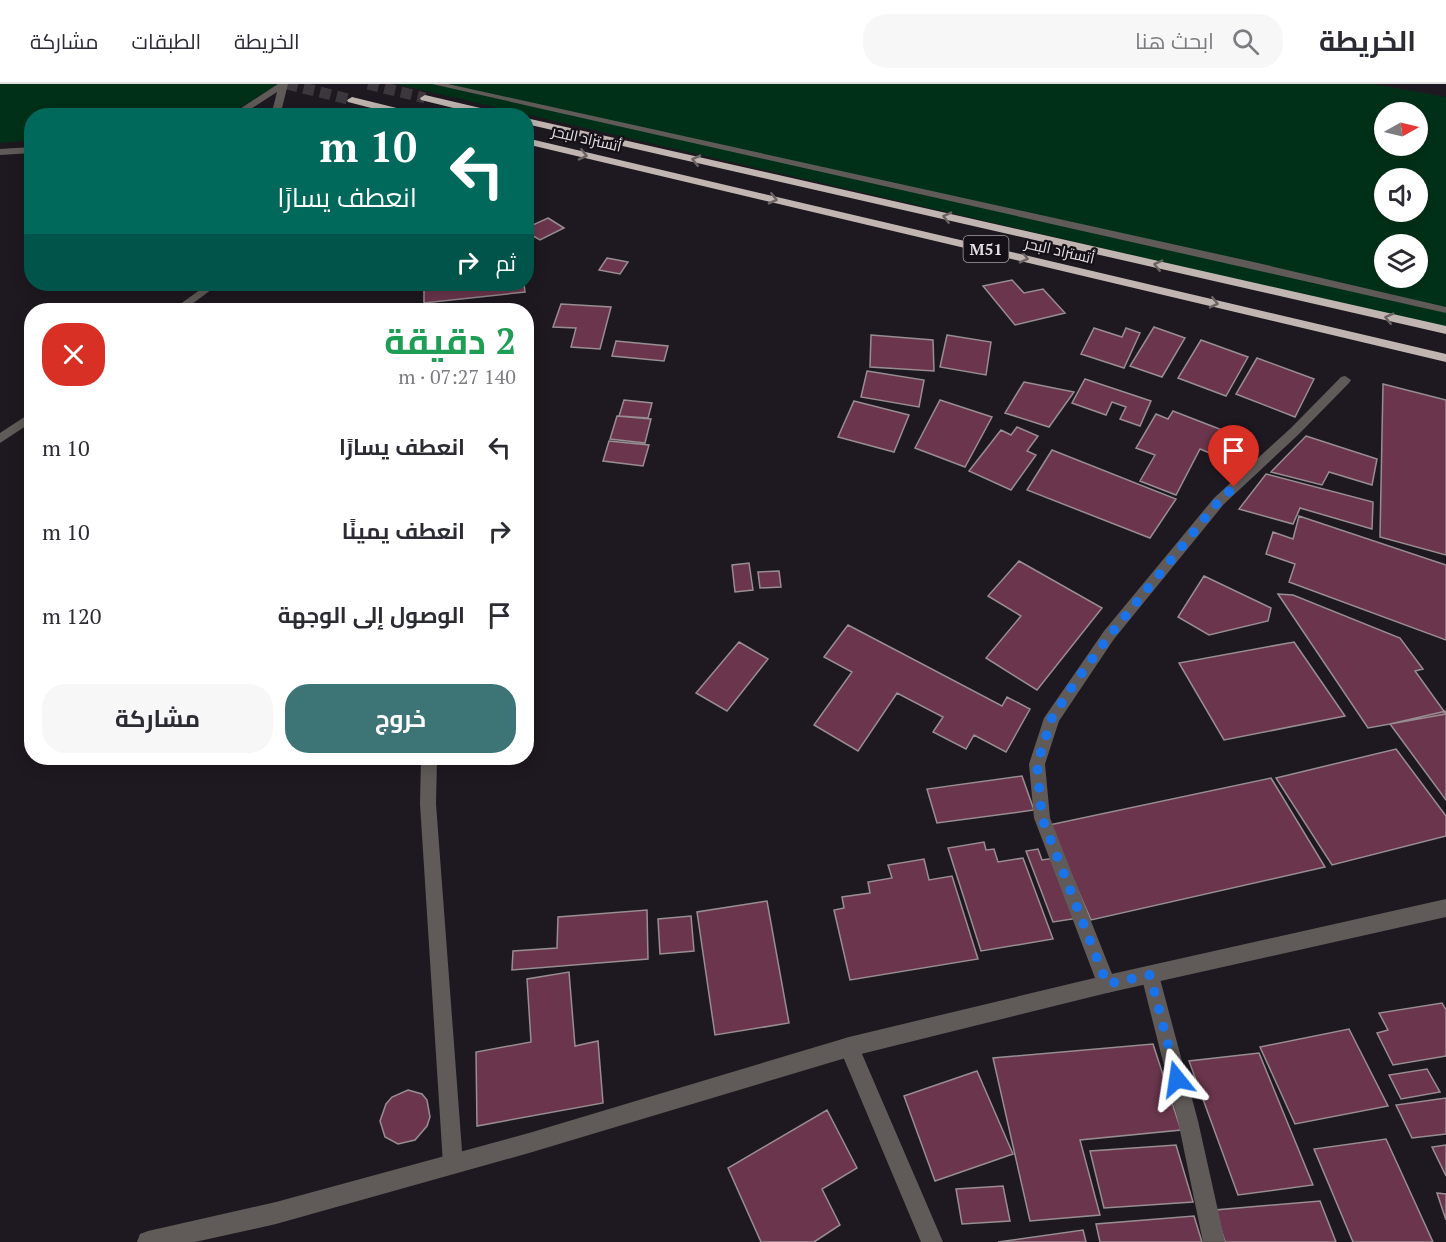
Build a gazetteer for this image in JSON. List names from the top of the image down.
{
  "streets": {
    "highway": ["أتستراد البحر", "M51"]
  },
  "north": "right",
  "page": {
    "header": "الخريطة",
    "search": "ابحث هنا",
    "nav": ["الخريطة", "الطبقات", "مشاركة"],
    "turn": ["10 m", "انعطف يسارًا"],
    "then": "ثم",
    "heading": ["2 دقيقة", "140 m · 07:27"],
    "list": [
      {
        "name": "انعطف يسارًا",
        "value": "10 m"
      },
      {
        "name": "انعطف يمينًا",
        "value": "10 m"
      },
      {
        "name": "الوصول إلى الوجهة",
        "value": "120 m"
      }
    ],
    "buttons": ["خروج", "مشاركة"]
  }
}
